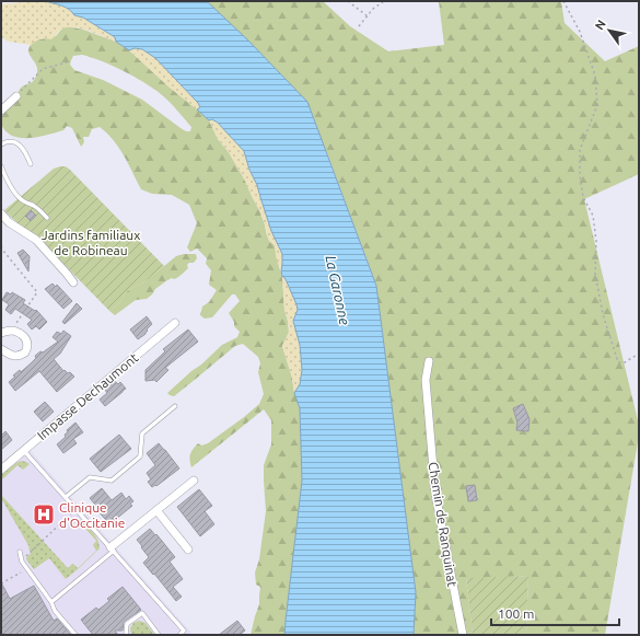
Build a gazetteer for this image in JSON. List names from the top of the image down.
{
  "streets": {
    "street": ["Impasse Dechaumont", "Chemin de Ranquinat"]
  },
  "water": ["La Garonne"],
  "parks": ["Jardins familiaux de Robineau"],
  "places": {
    "hospital": ["Clinique d'Occitanie"]
  },
  "scale_bar": "100 m",
  "north": "top left"
}
